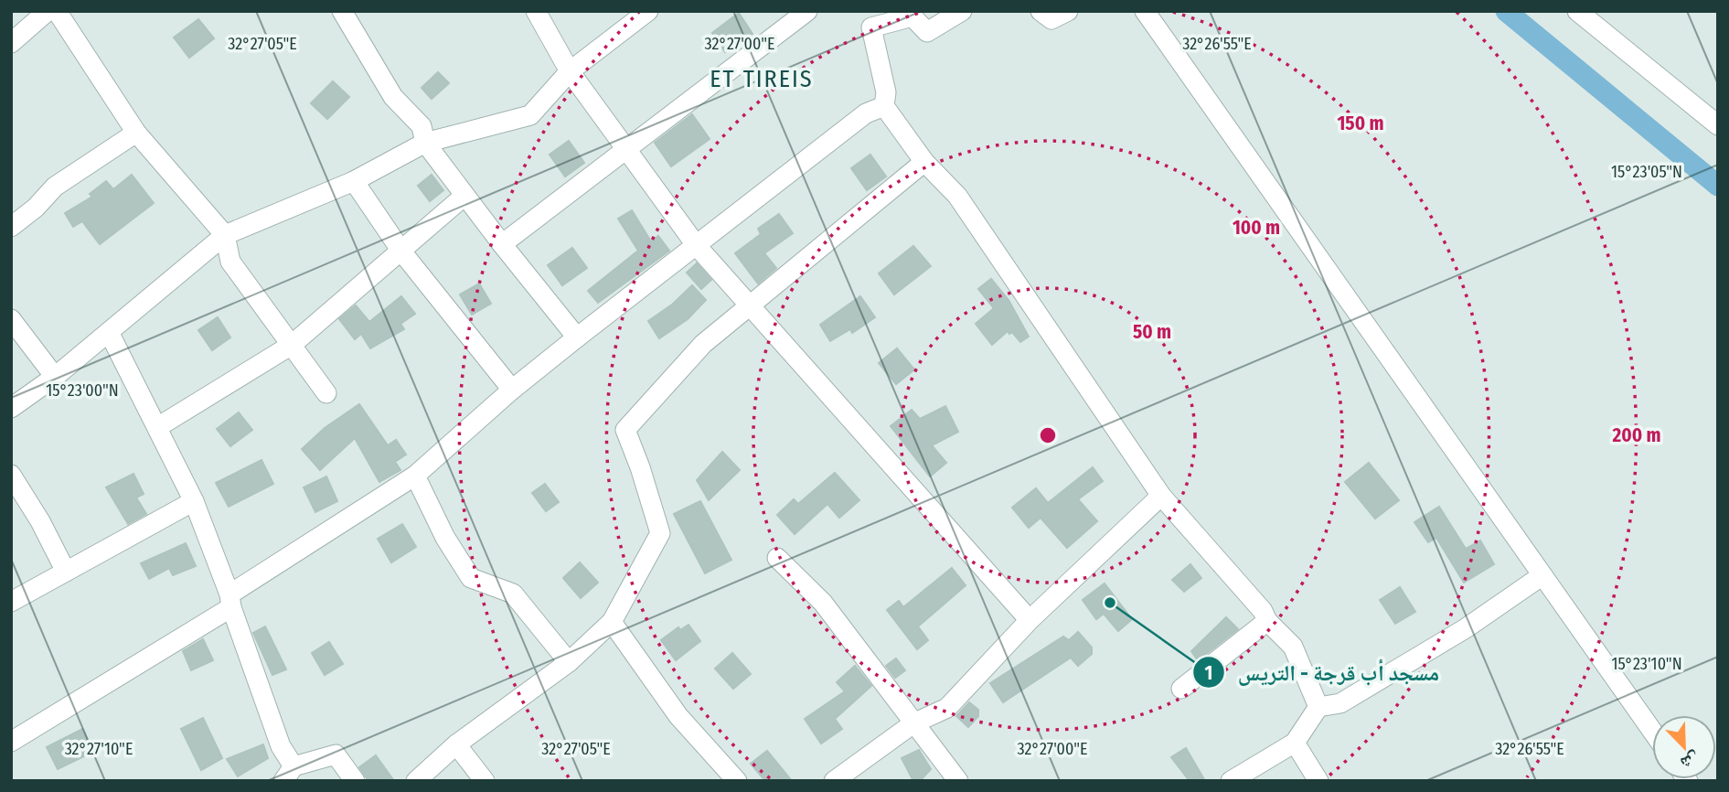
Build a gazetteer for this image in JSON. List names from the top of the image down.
{
  "districts": ["ET TIREIS"],
  "places": ["مسجد أب قرجة - التريس"],
  "north": "bottom right",
  "coordinates": [
    "32°27'05\"E",
    "32°27'00\"E",
    "32°26'55\"E",
    "15°23'05\"N",
    "15°23'00\"N",
    "15°23'10\"N",
    "32°27'10\"E"
  ],
  "rings": [
    "150 m",
    "100 m",
    "50 m",
    "200 m"
  ]
}
